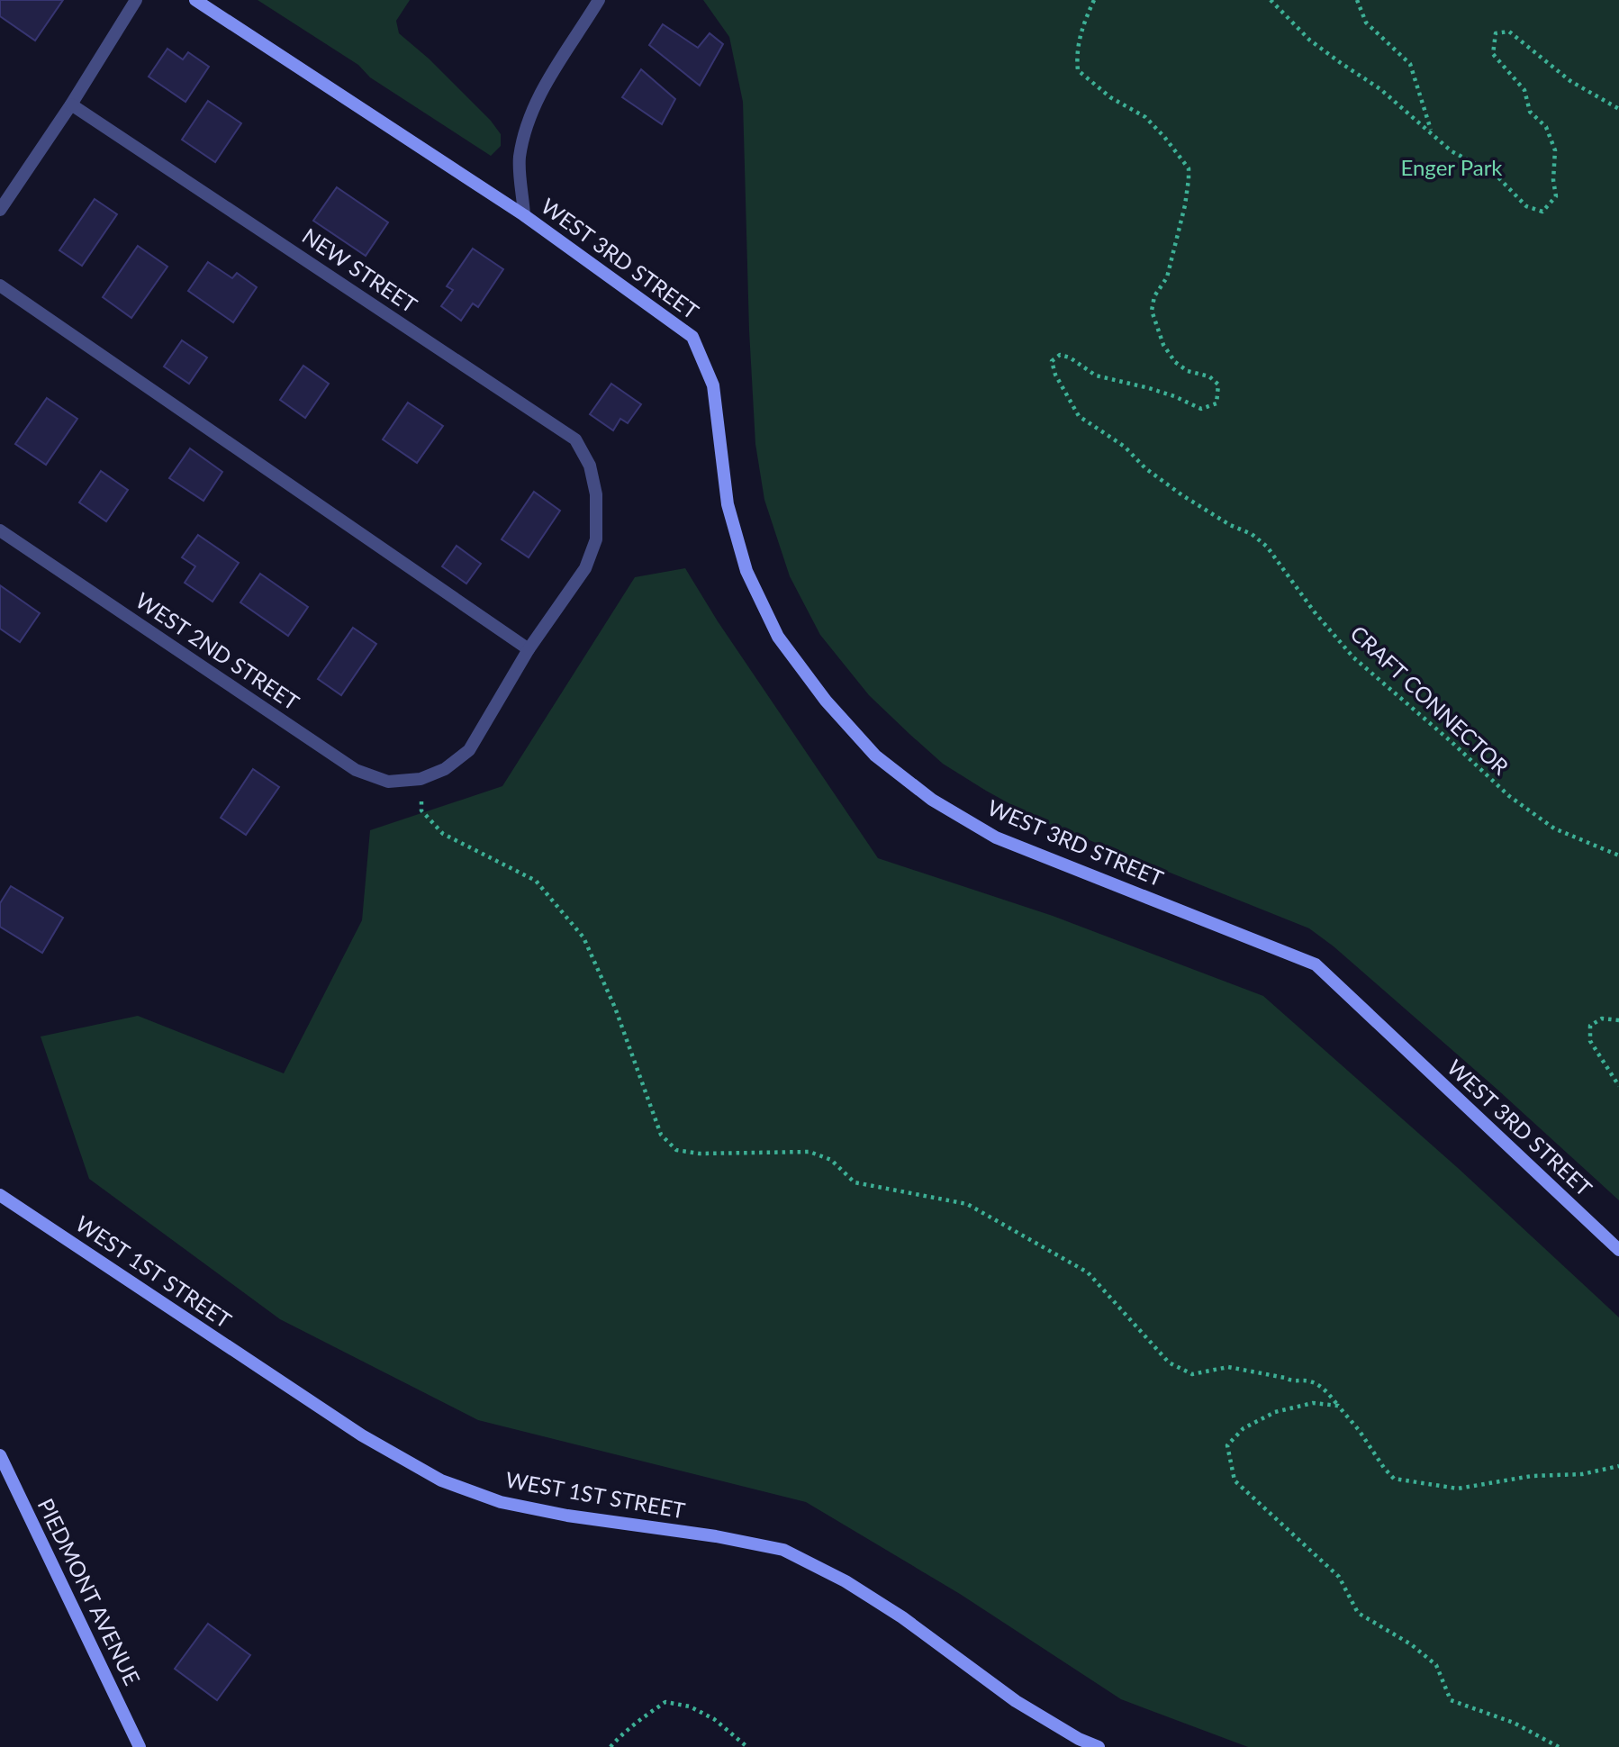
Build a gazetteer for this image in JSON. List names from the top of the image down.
{
  "streets": {
    "street": [
      "WEST 3RD STREET",
      "NEW STREET",
      "WEST 2ND STREET",
      "WEST 1ST STREET",
      "PIEDMONT AVENUE"
    ],
    "path": ["CRAFT CONNECTOR"]
  },
  "crossings": [
    ["NEW STREET", "WEST 2ND STREET"]
  ],
  "parks": ["Enger Park"]
}
